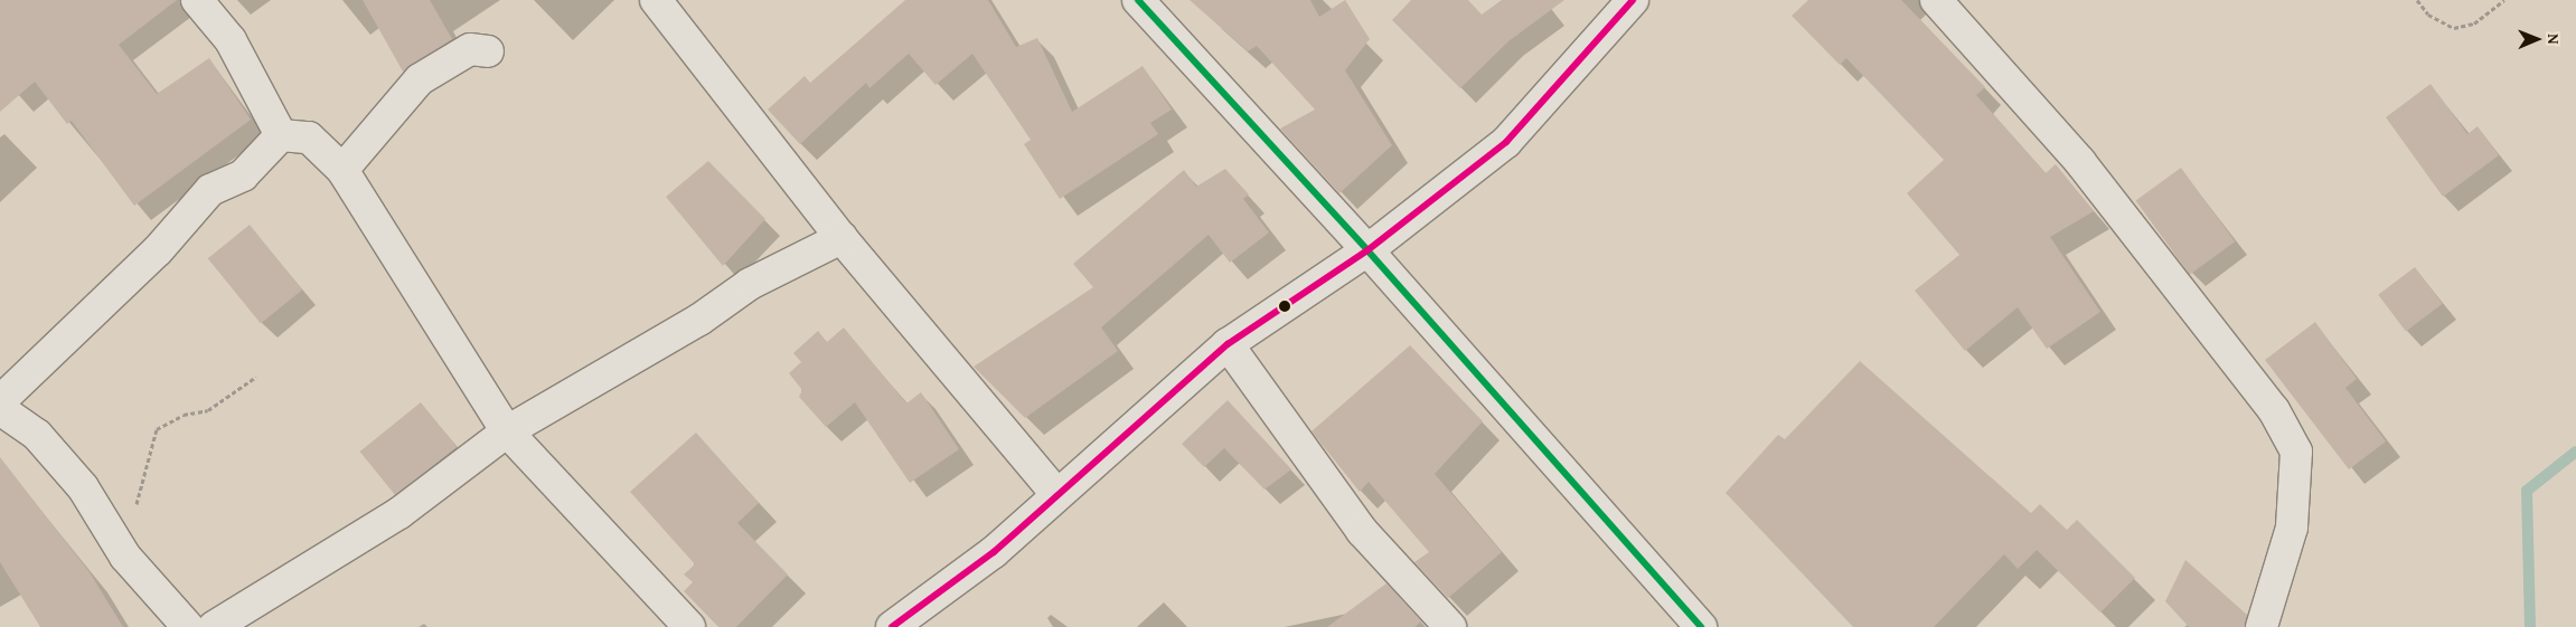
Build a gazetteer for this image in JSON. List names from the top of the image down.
{
  "north": "right"
}
